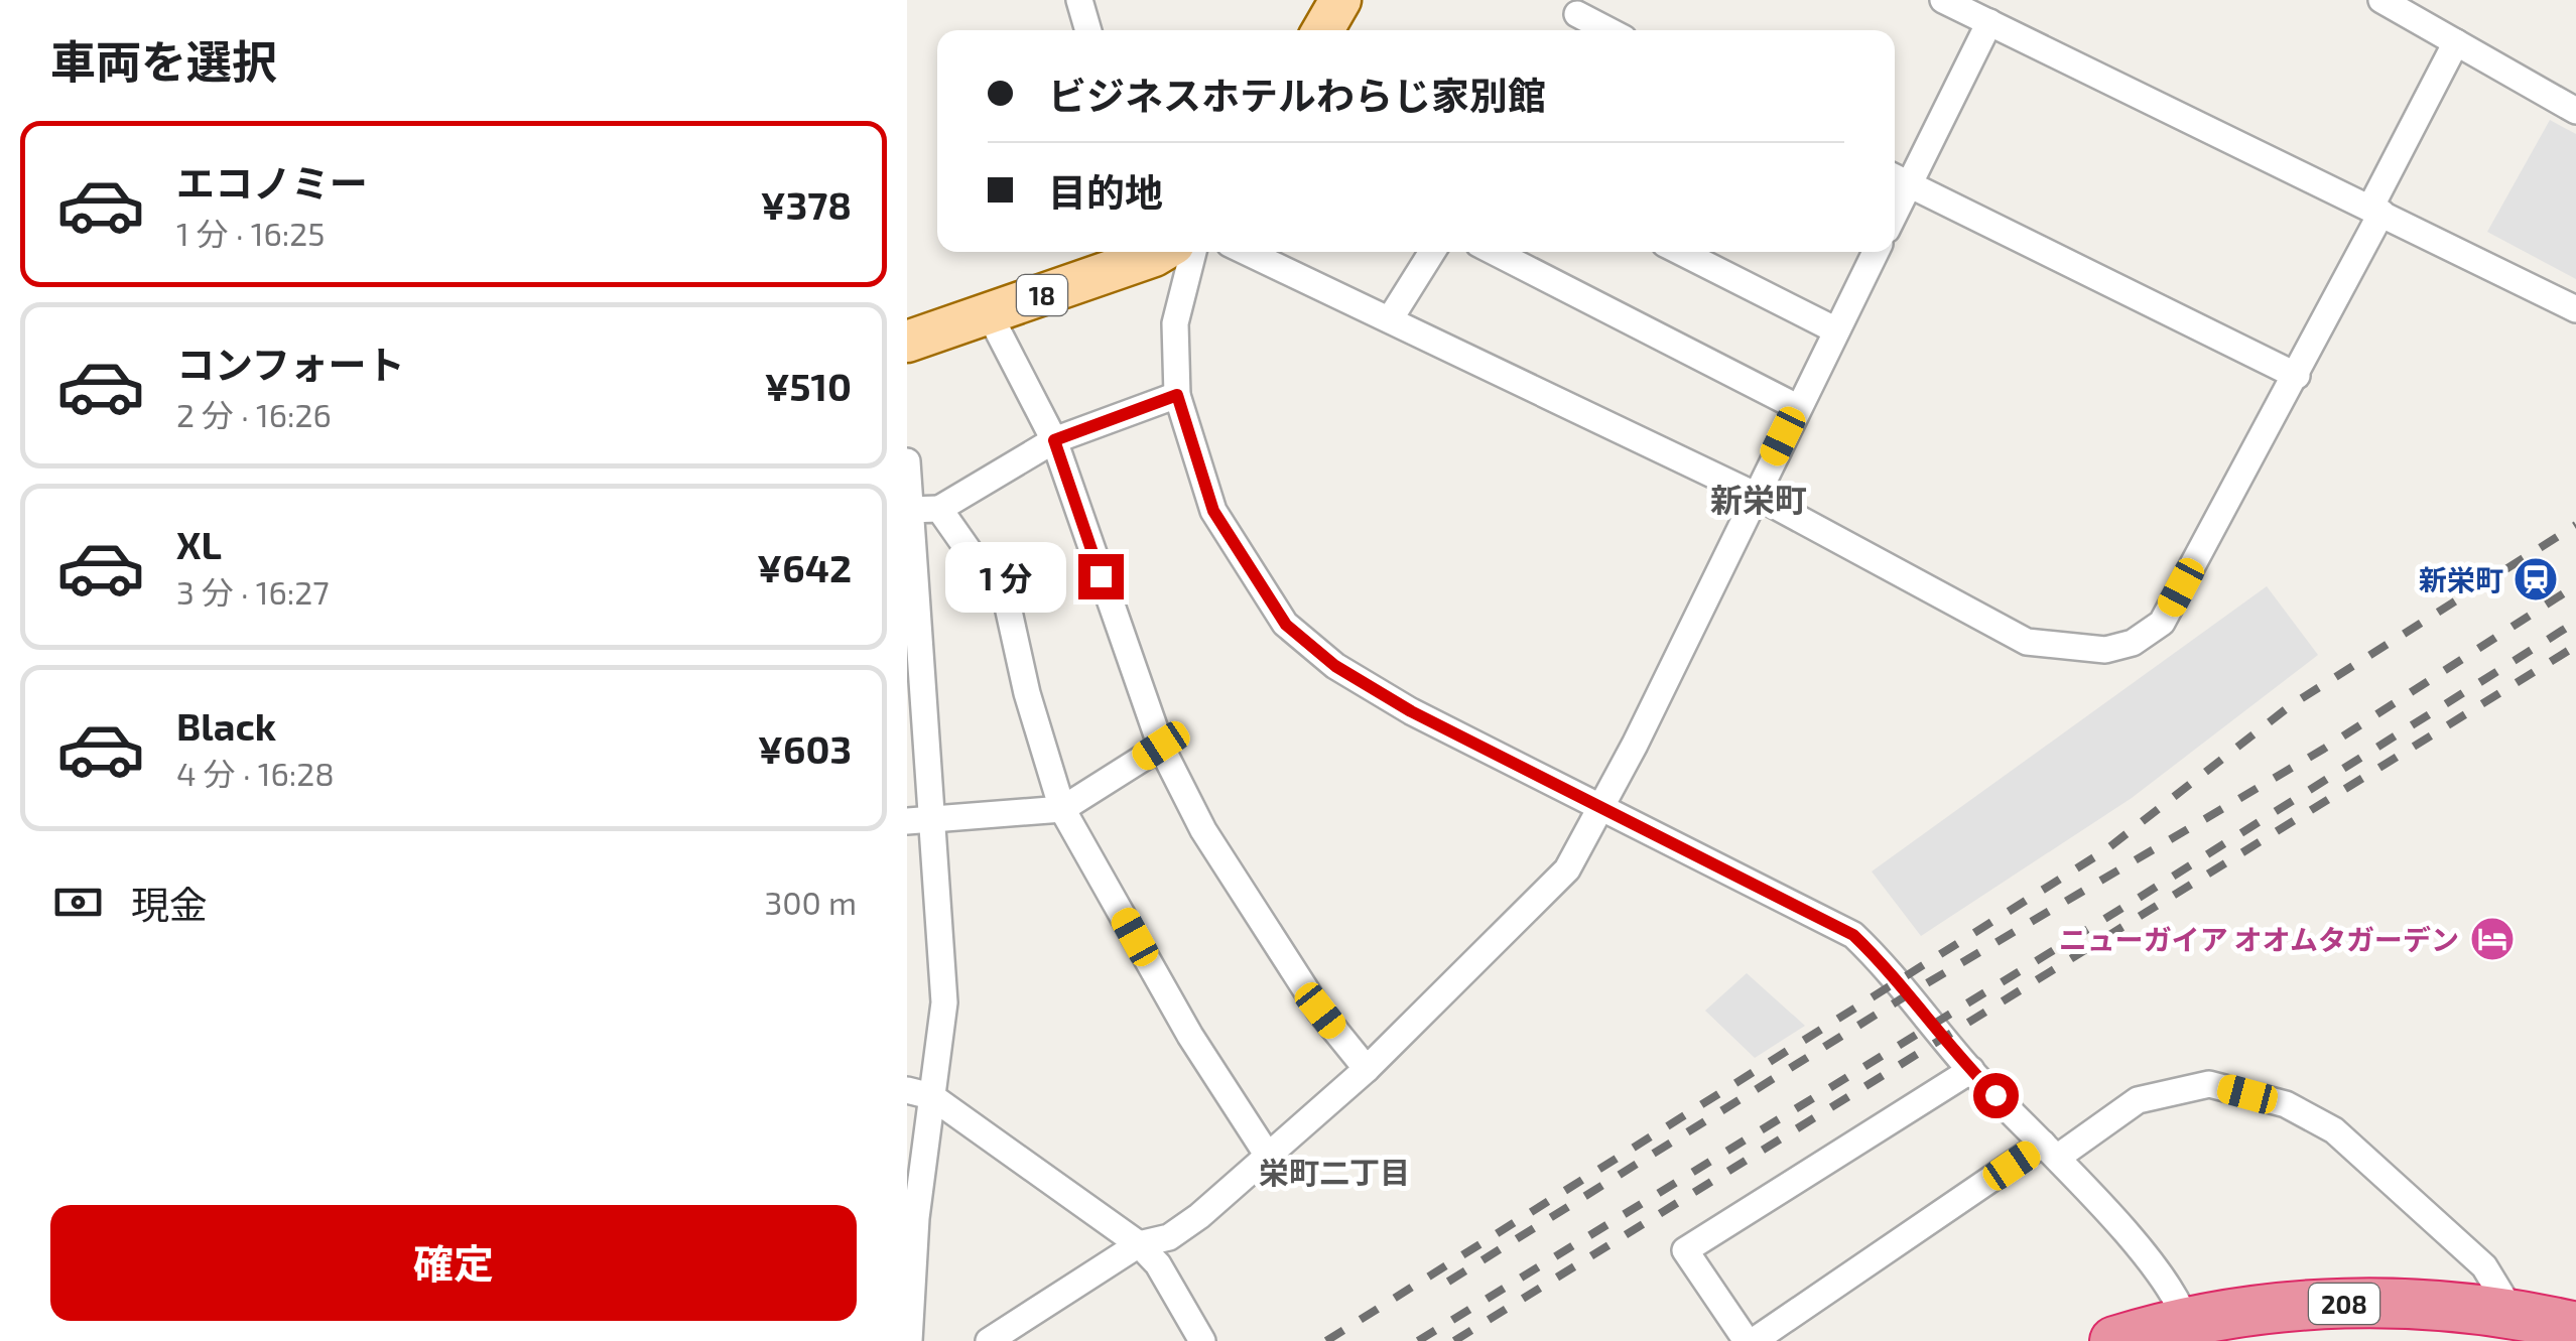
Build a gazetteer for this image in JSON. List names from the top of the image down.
{
  "streets": {
    "highway": ["208"],
    "main road": ["18"]
  },
  "districts": ["新栄町", "栄町二丁目"],
  "places": {
    "station": ["新栄町"],
    "hotel": ["ニューガイア オオムタガーデン"]
  },
  "page": {
    "heading": "車両を選択",
    "banner": ["ビジネスホテルわらじ家別館", "目的地"],
    "list": [
      {
        "name": "エコノミー",
        "note": "1 分 · 16:25",
        "value": "¥378"
      },
      {
        "name": "コンフォート",
        "note": "2 分 · 16:26",
        "value": "¥510"
      },
      {
        "name": "XL",
        "note": "3 分 · 16:27",
        "value": "¥642"
      },
      {
        "name": "Black",
        "note": "4 分 · 16:28",
        "value": "¥603"
      }
    ],
    "bubble": "1 分",
    "pay": ["現金", "300 m"],
    "buttons": "確定"
  }
}
